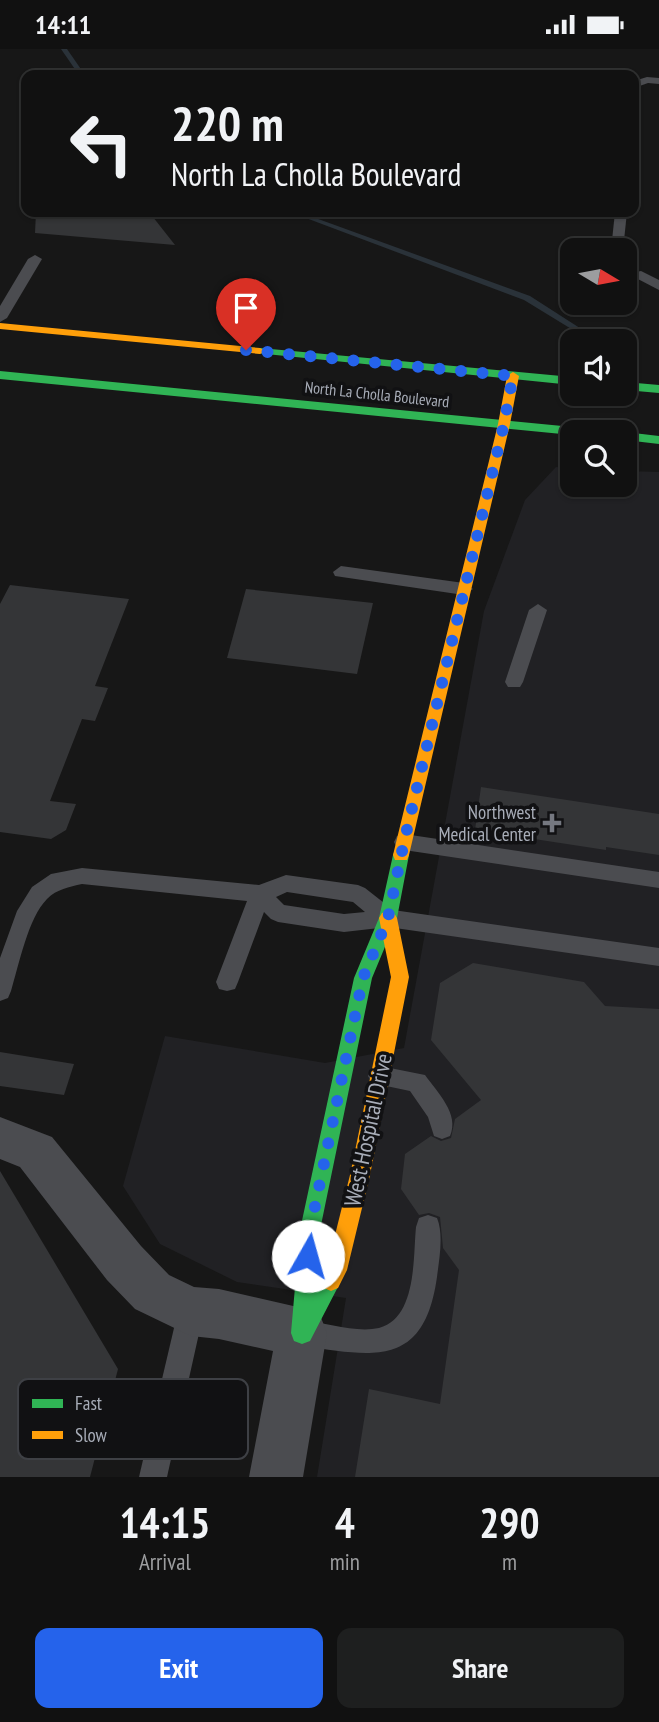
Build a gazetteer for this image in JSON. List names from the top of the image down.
{
  "streets": {
    "street": ["North La Cholla Boulevard", "West Hospital Drive"]
  },
  "crossings": [
    ["North La Cholla Boulevard", "West Hospital Drive"]
  ],
  "places": {
    "health": ["Northwest Medical Center"]
  },
  "legend": ["Fast", "Slow"],
  "north": "right",
  "page": {
    "status": "14:11",
    "turn": ["220 m", "North La Cholla Boulevard"],
    "eta": [
      "14:15",
      "Arrival",
      "4",
      "min",
      "290",
      "m"
    ],
    "buttons": ["Exit", "Share"]
  }
}
